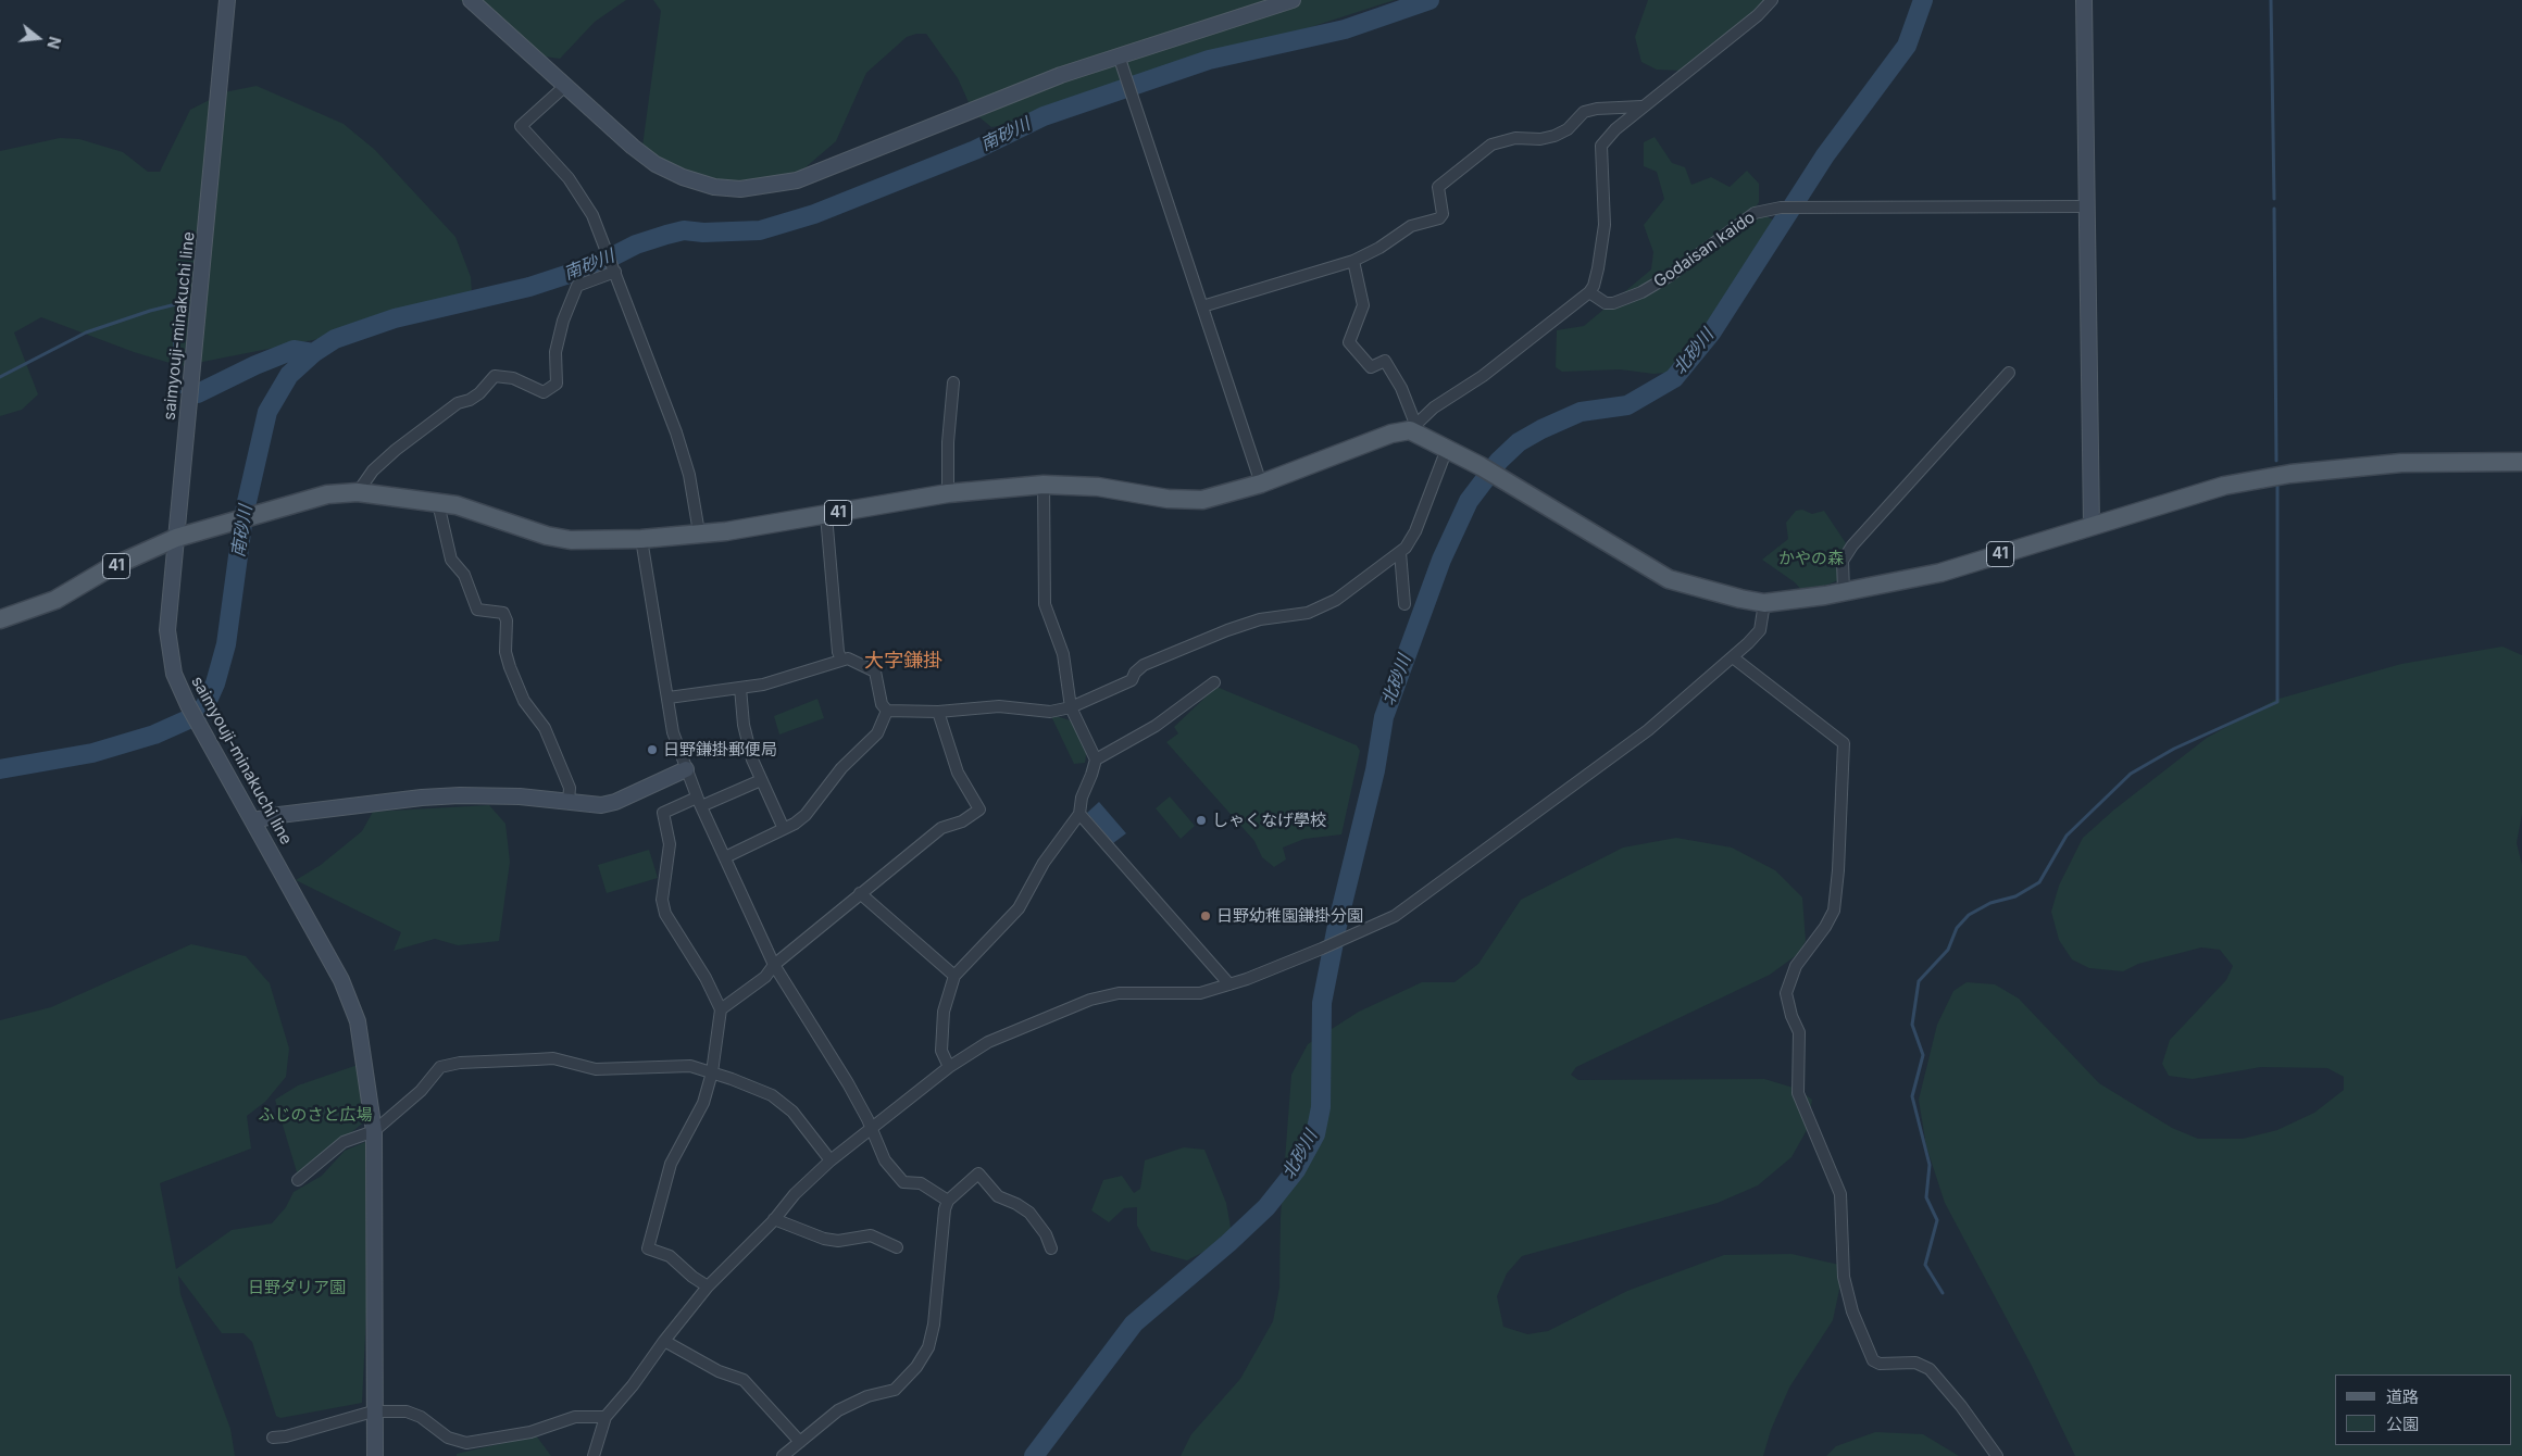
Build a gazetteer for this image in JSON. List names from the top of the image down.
{
  "streets": {
    "main road": ["41"],
    "street": ["Godaisan kaido", "saimyouji-minakuchi line"]
  },
  "crossings": [
    ["saimyouji-minakuchi line", "41"]
  ],
  "districts": ["大字鎌掛"],
  "water": ["南砂川", "北砂川"],
  "parks": ["かやの森", "ふじのさと広場", "日野ダリア園"],
  "places": ["日野鎌掛郵便局", "しゃくなげ學校", "日野幼稚園鎌掛分園"],
  "legend": ["道路", "公園"],
  "north": "right"
}
